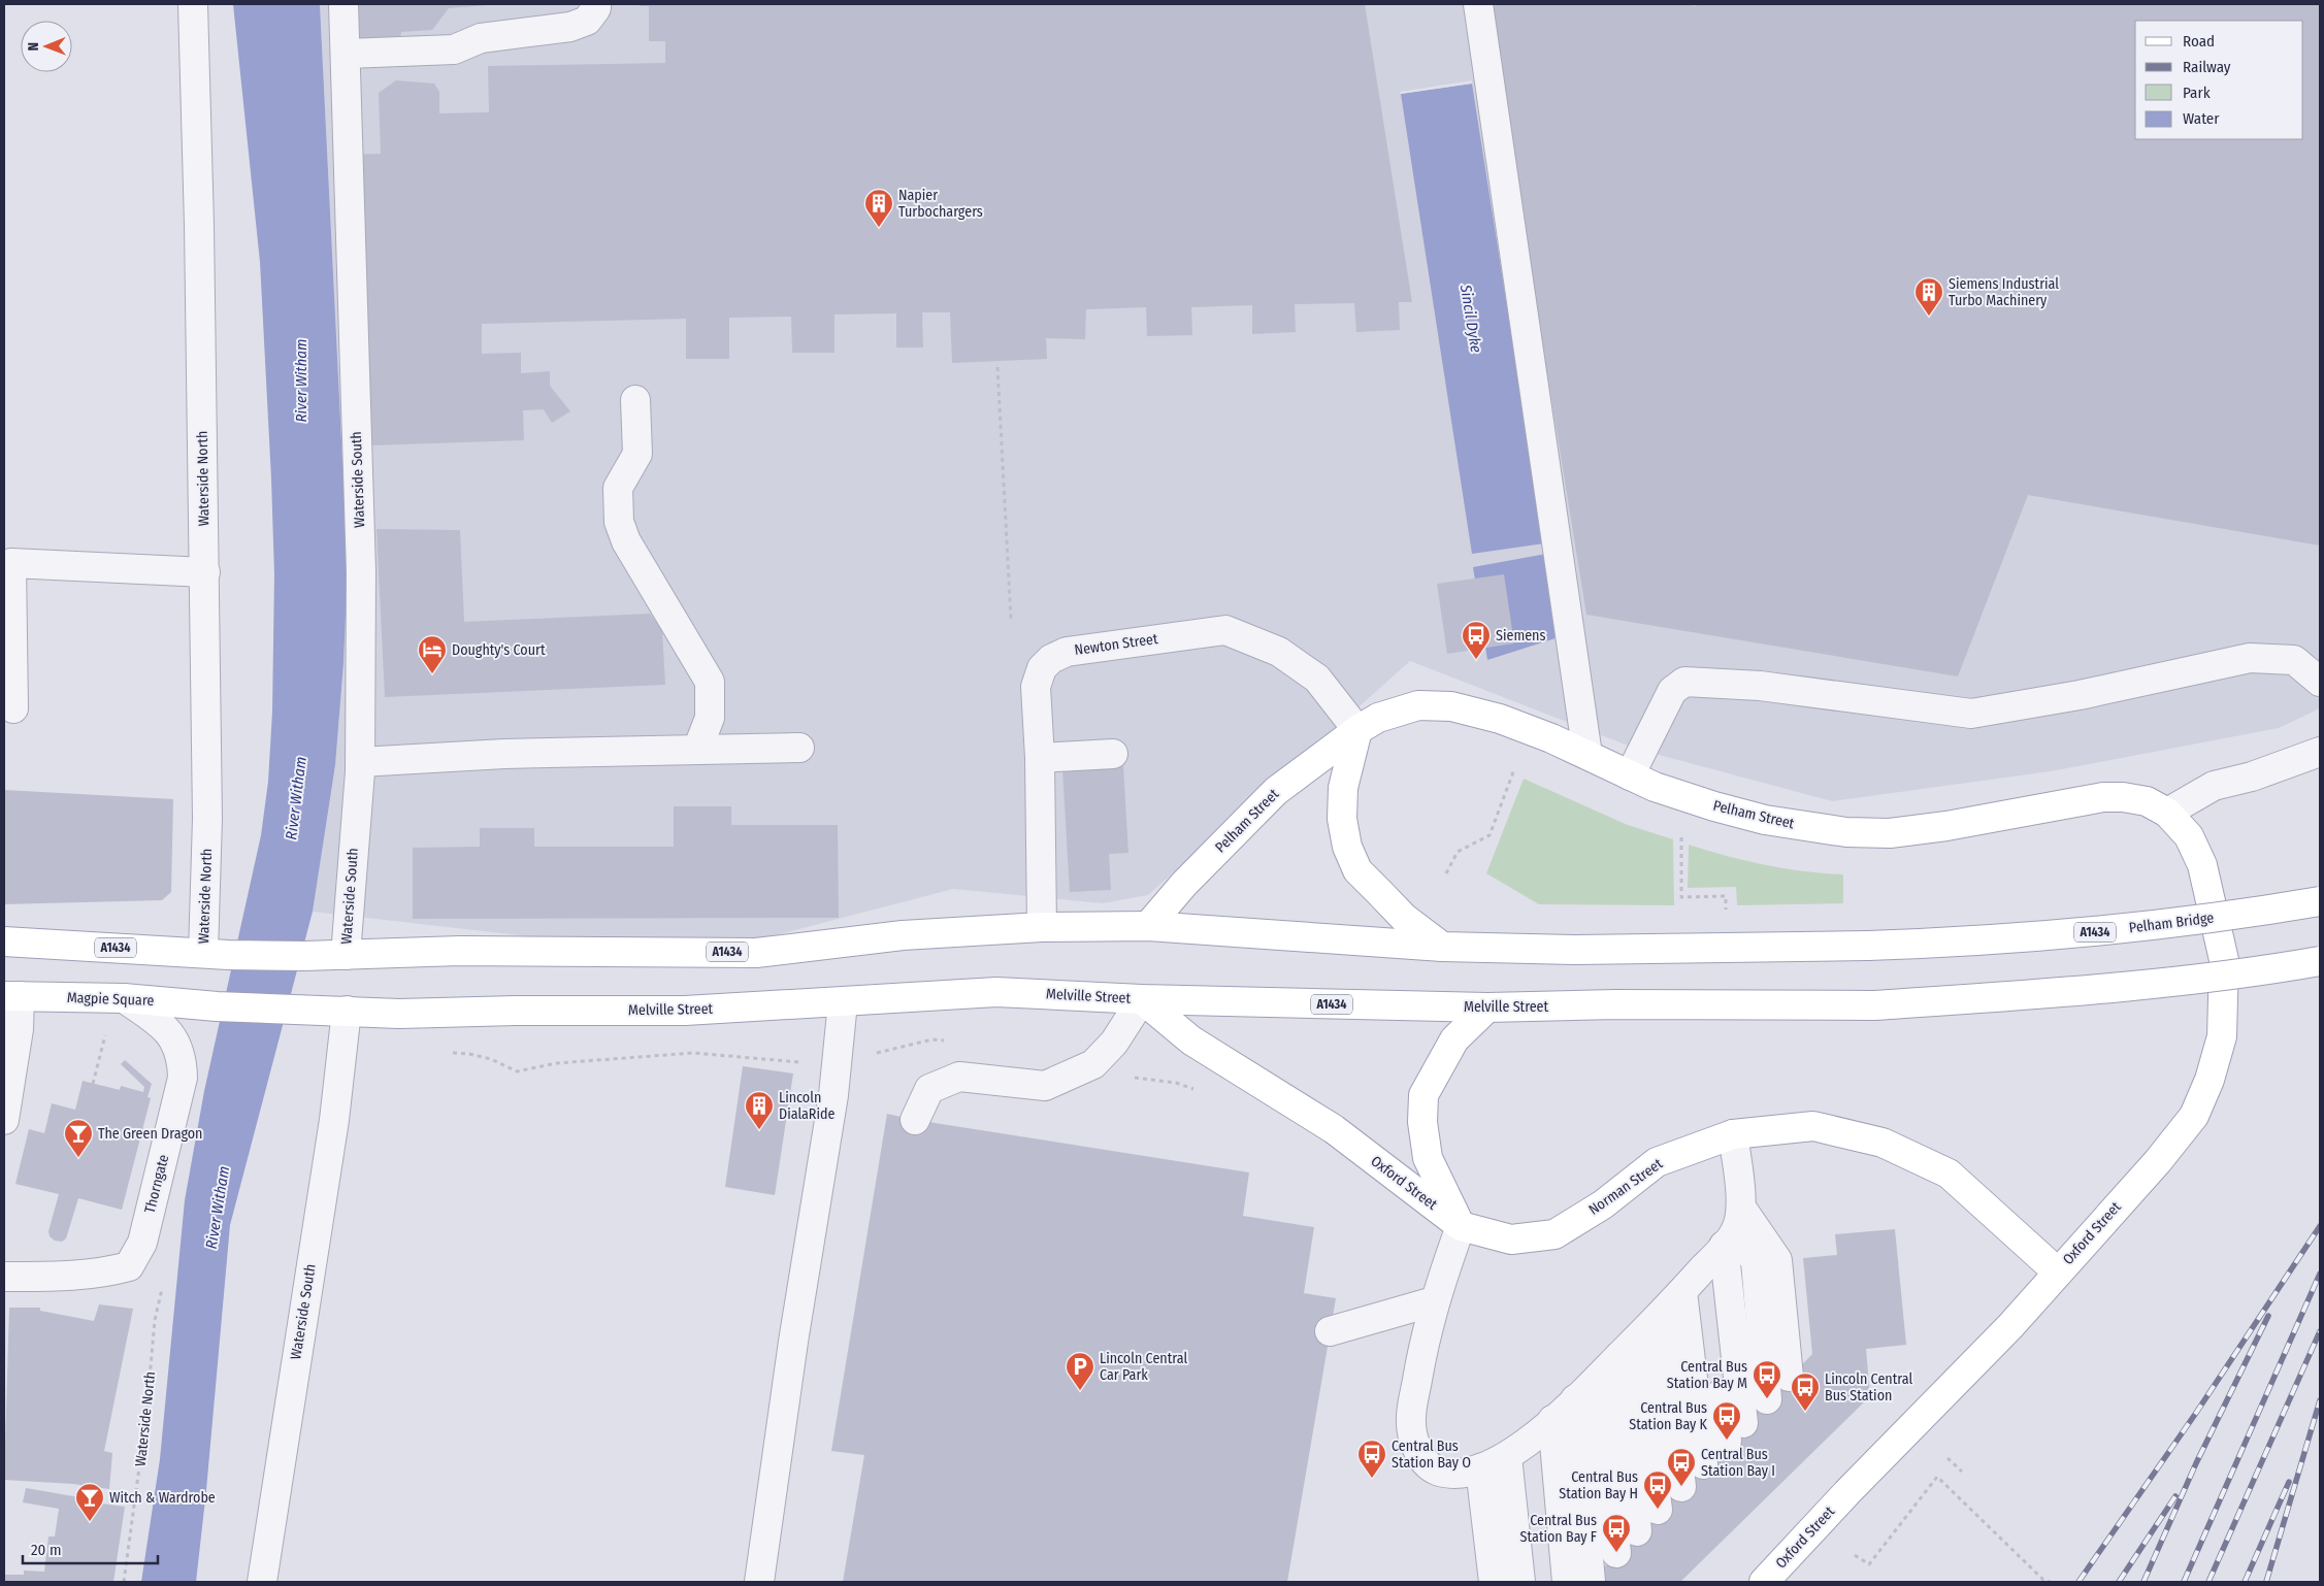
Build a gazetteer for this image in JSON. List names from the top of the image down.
{
  "streets": {
    "main road": [
      "Pelham Street",
      "Pelham Bridge",
      "A1434",
      "Melville Street",
      "Magpie Square",
      "Oxford Street",
      "Norman Street"
    ],
    "street": [
      "Waterside North",
      "Waterside South",
      "Newton Street",
      "Thorngate"
    ]
  },
  "crossings": [
    ["Waterside North", "A1434"],
    ["Waterside South", "A1434"],
    ["Waterside South", "Melville Street"],
    ["Newton Street", "Pelham Street"],
    ["Newton Street", "A1434"],
    ["Pelham Street", "A1434"],
    ["Pelham Street", "Oxford Street"],
    ["Pelham Bridge", "A1434"],
    ["Melville Street", "Magpie Square"],
    ["Melville Street", "Oxford Street"],
    ["Magpie Square", "Thorngate"],
    ["Oxford Street", "Norman Street"]
  ],
  "water": ["Sincil Dyke", "River Witham"],
  "places": {
    "building": ["Napier Turbochargers", "Siemens Industrial Turbo Machinery", "Lincoln DialaRide"],
    "bus stop": [
      "Siemens",
      "Central Bus Station Bay M",
      "Lincoln Central Bus Station",
      "Central Bus Station Bay K",
      "Central Bus Station Bay O",
      "Central Bus Station Bay I",
      "Central Bus Station Bay H",
      "Central Bus Station Bay F"
    ],
    "hotel": ["Doughty's Court"],
    "bar": ["The Green Dragon", "Witch & Wardrobe"],
    "parking": ["Lincoln Central Car Park"]
  },
  "legend": [
    "Road",
    "Railway",
    "Park",
    "Water"
  ],
  "scale_bar": "20 m",
  "north": "left"
}
